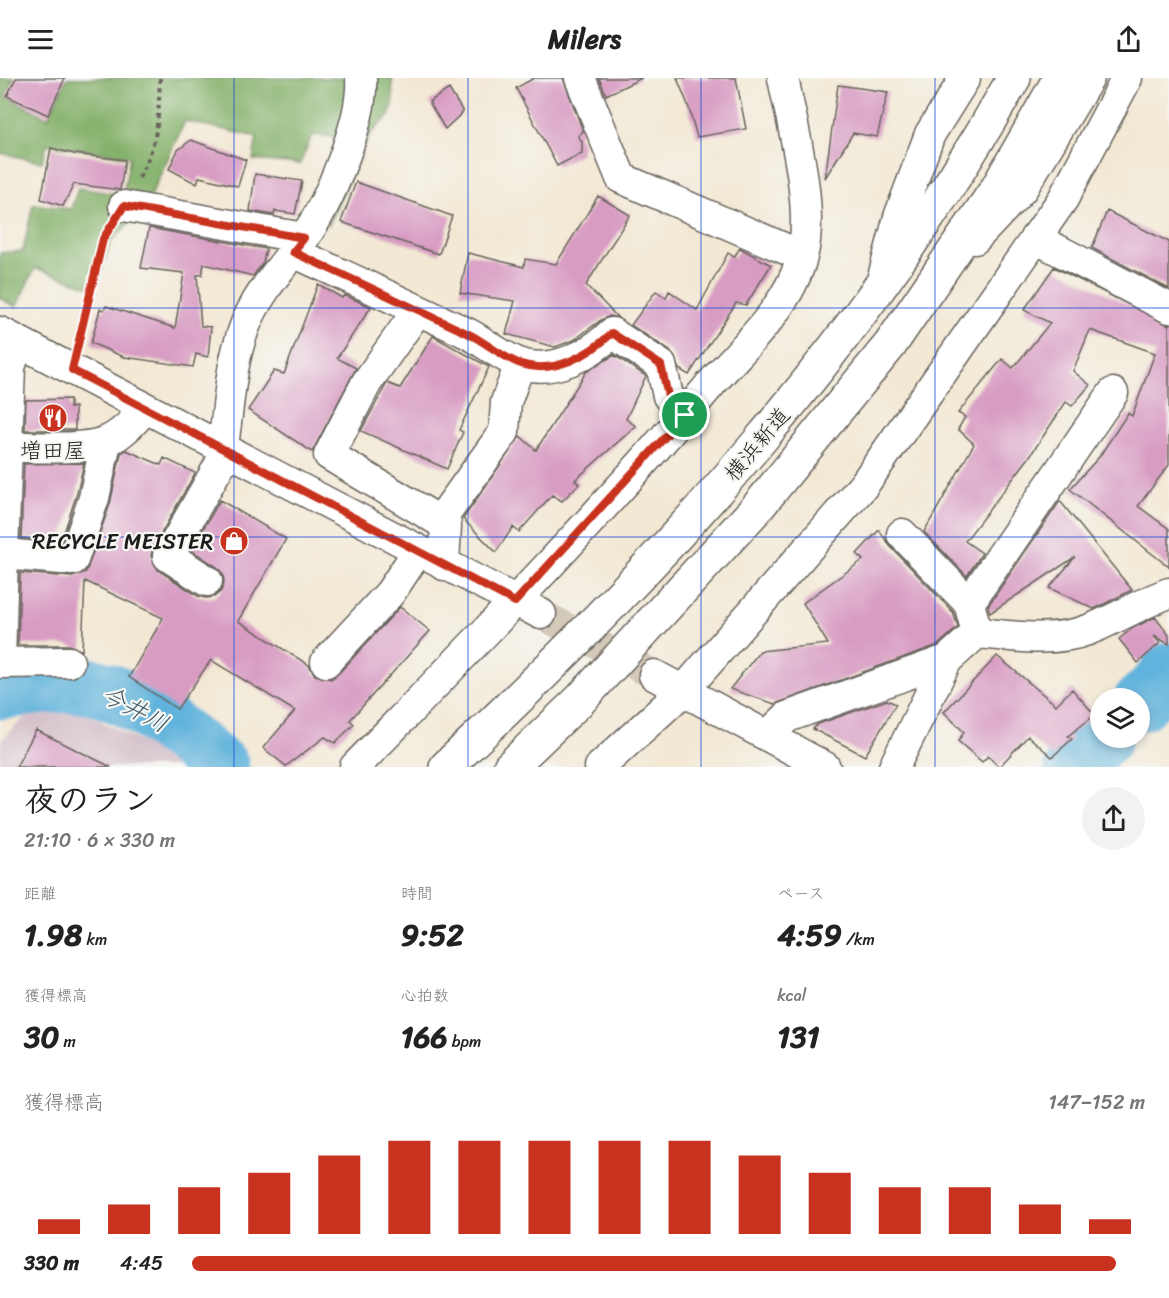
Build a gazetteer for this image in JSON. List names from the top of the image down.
{
  "streets": {
    "highway": ["横浜新道"]
  },
  "water": ["今井川"],
  "places": {
    "restaurant": ["増田屋"],
    "shop": ["RECYCLE MEISTER"]
  },
  "page": {
    "header": "Milers",
    "heading": ["夜のラン", "21:10 · 6 × 330 m"],
    "stats": [
      ["距離", "1.98 km"],
      ["時間", "9:52"],
      ["ペース", "4:59 /km"],
      ["獲得標高", "30 m"],
      ["心拍数", "166 bpm"],
      ["kcal", "131"]
    ],
    "chart": ["獲得標高", "147–152 m"],
    "list": [
      {
        "name": "330 m",
        "note": "4:45"
      }
    ]
  }
}
